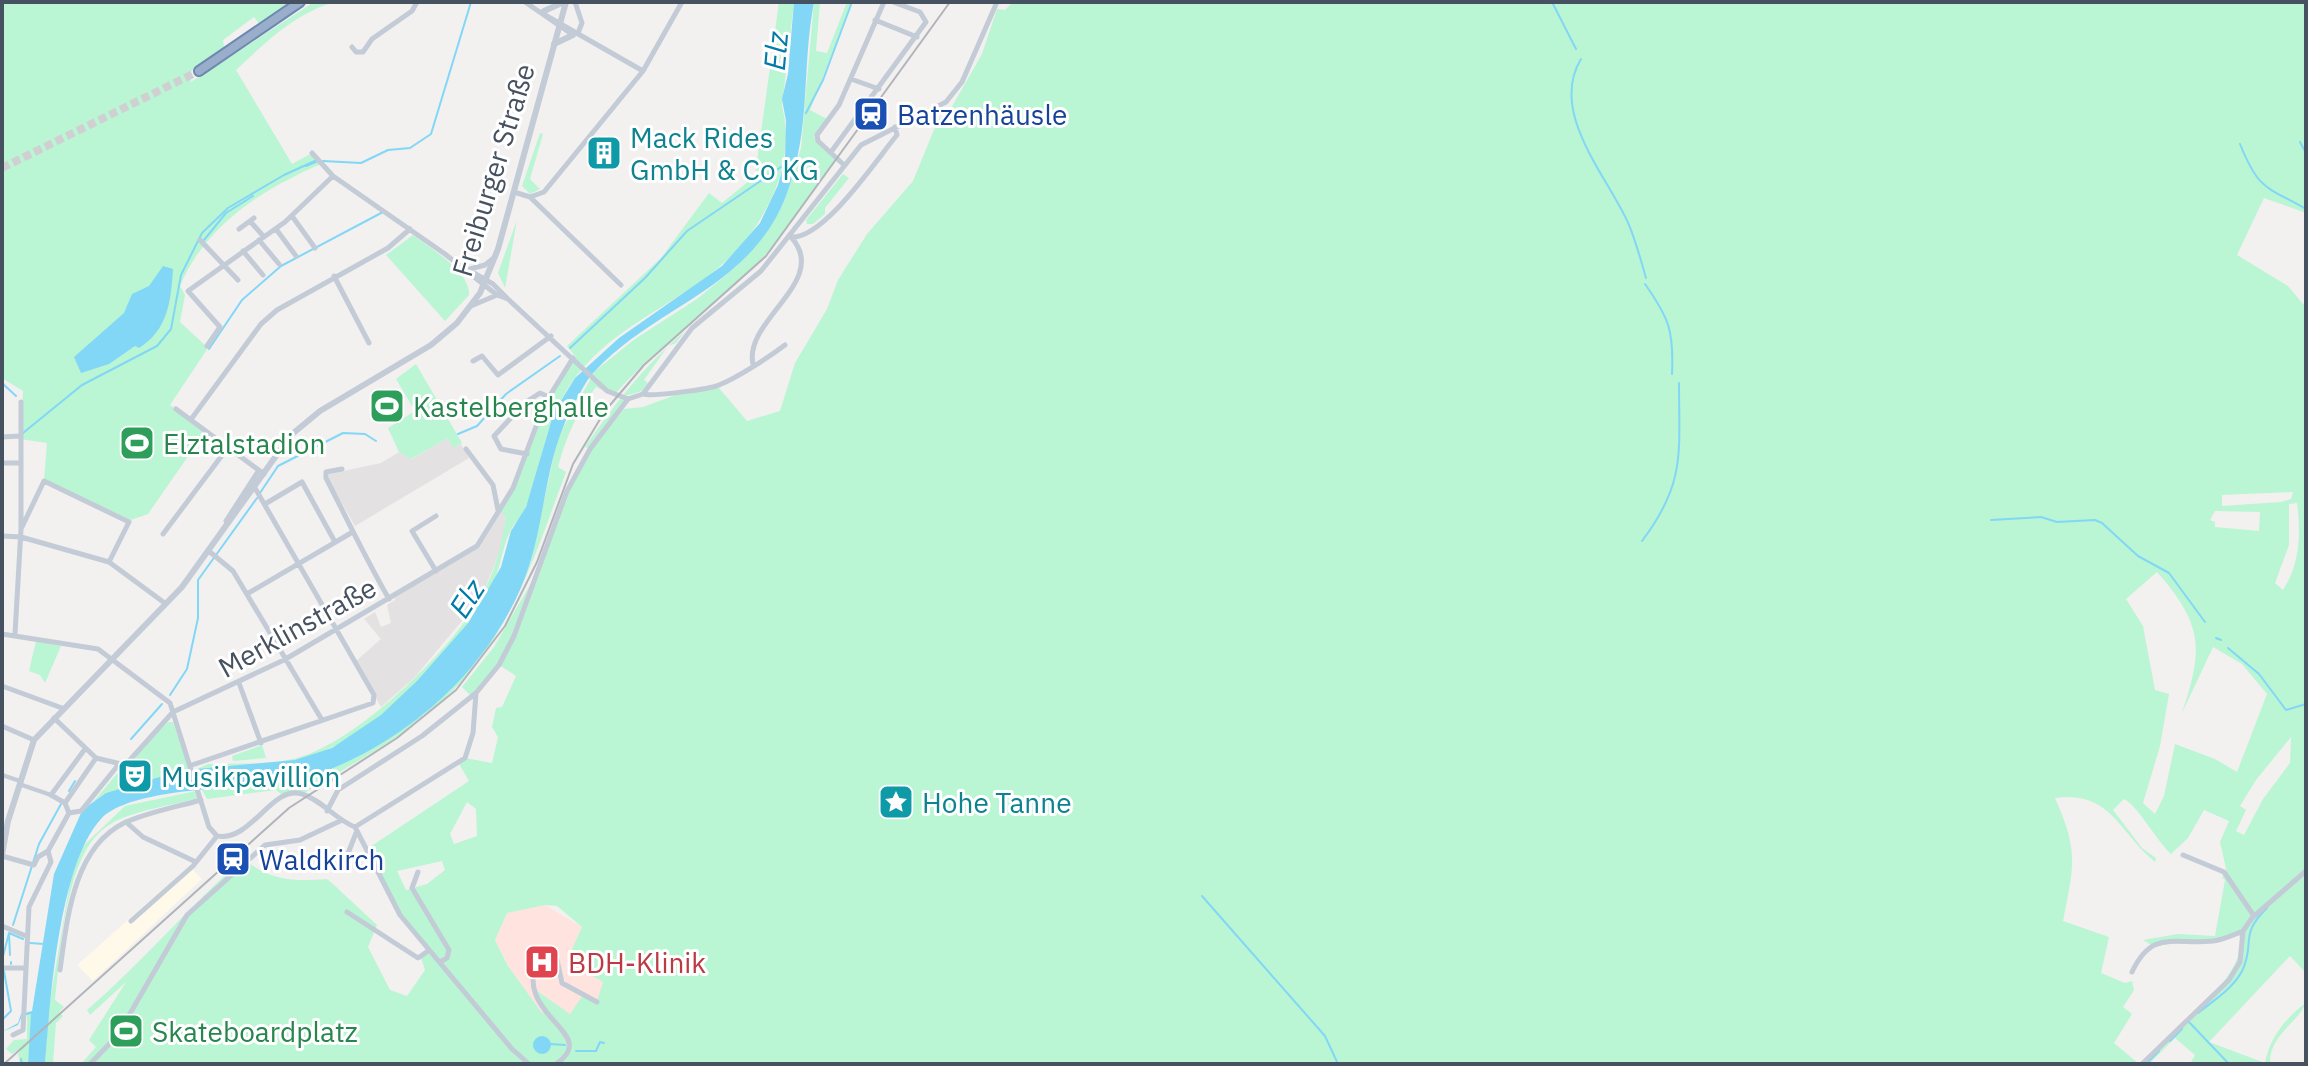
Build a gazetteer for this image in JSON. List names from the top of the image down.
{
  "streets": {
    "street": ["Freiburger Straße", "Merklinstraße"]
  },
  "water": ["Elz"],
  "places": {
    "station": ["Batzenhäusle", "Waldkirch"],
    "building": ["Mack Rides GmbH & Co KG"],
    "sports": ["Kastelberghalle", "Elztalstadion", "Skateboardplatz"],
    "theatre": ["Musikpavillion"],
    "place": ["Hohe Tanne"],
    "hospital": ["BDH-Klinik"]
  }
}
